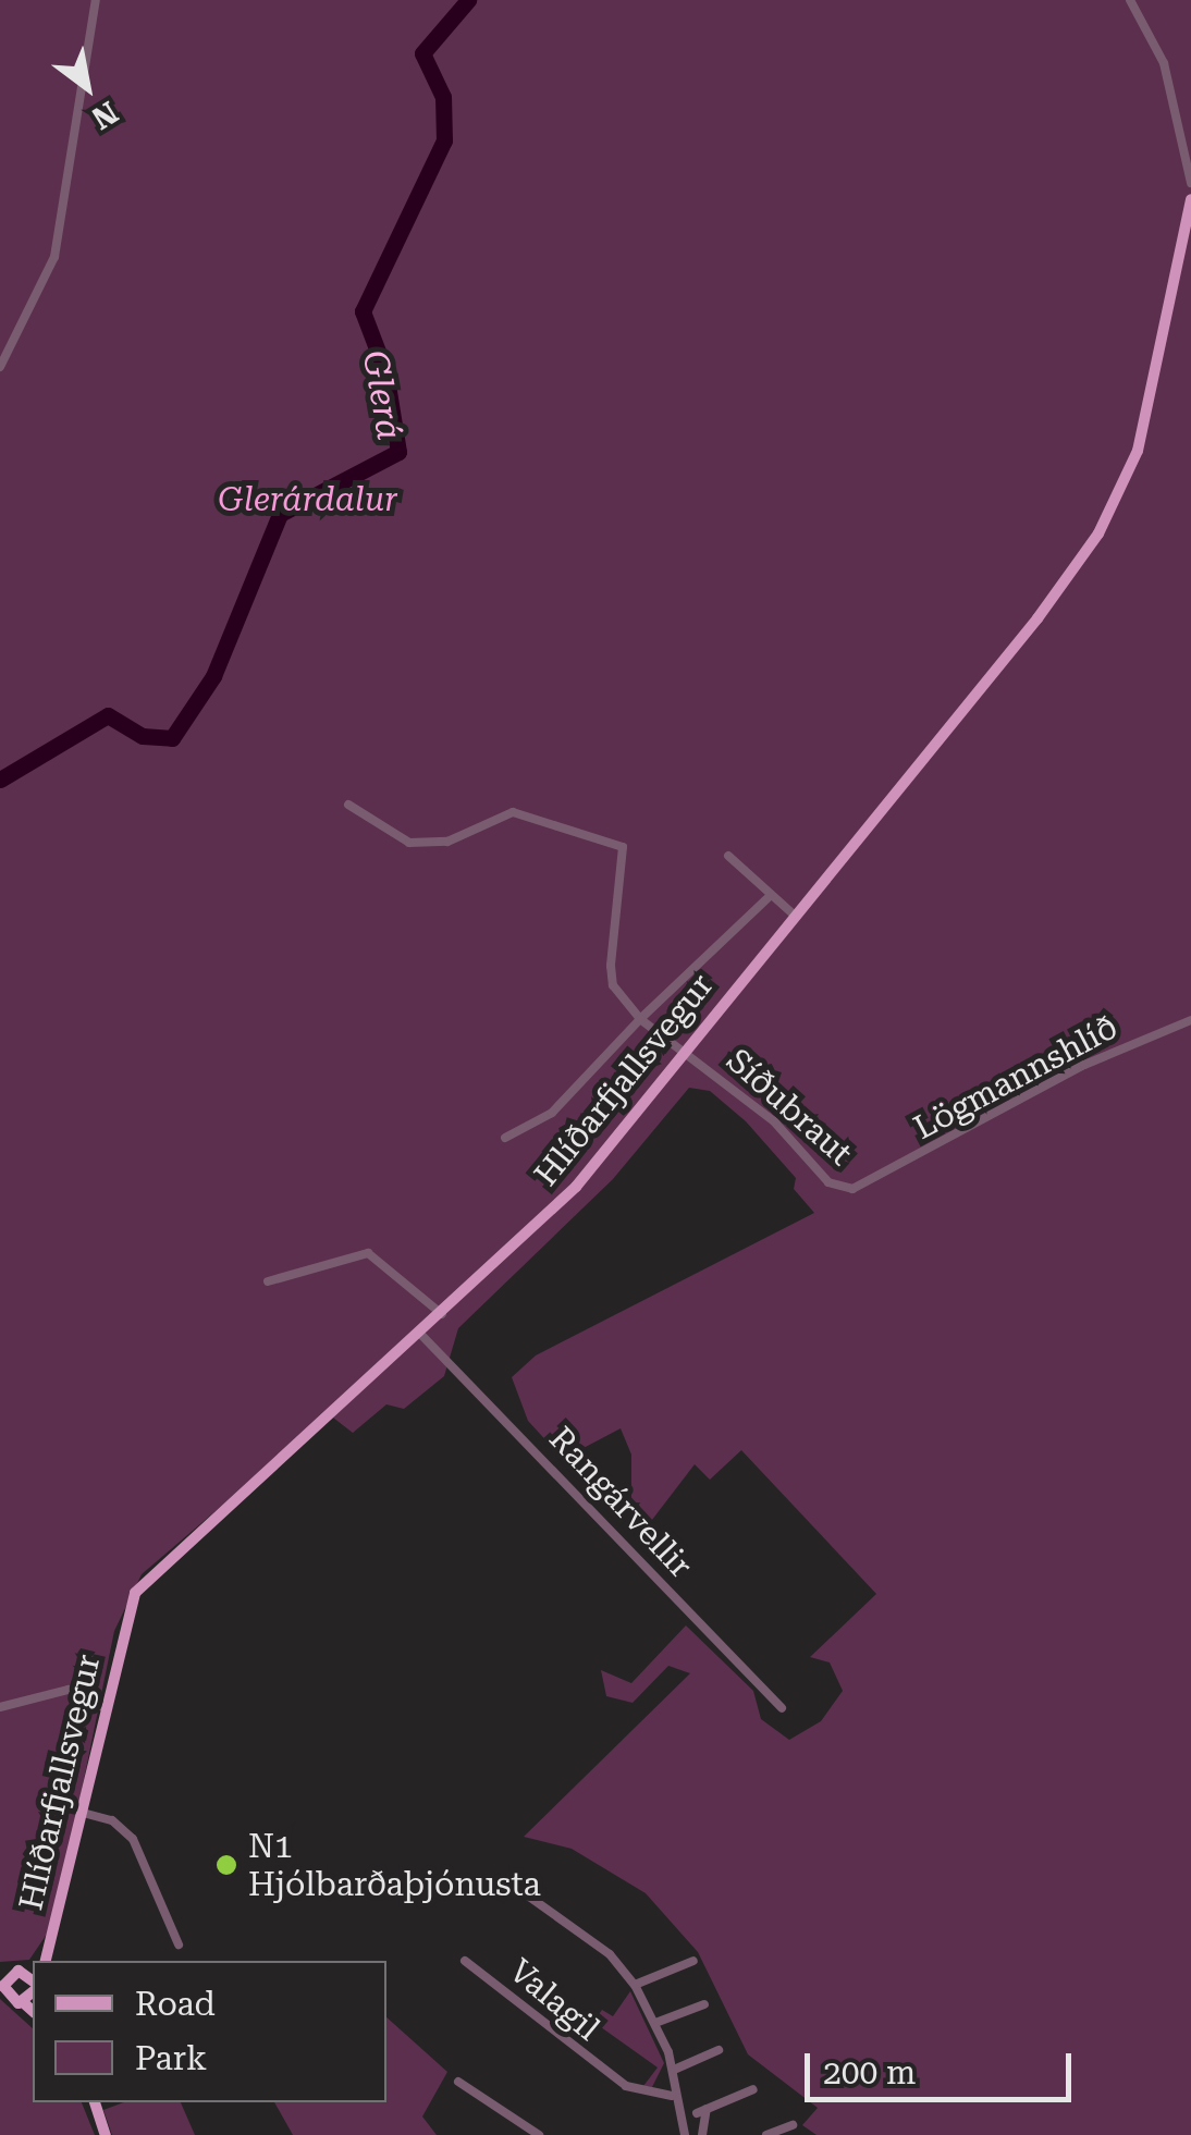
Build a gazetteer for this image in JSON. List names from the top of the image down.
{
  "streets": {
    "main road": ["Hlíðarfjallsvegur"],
    "street": [
      "Lögmannshlíð",
      "Síðubraut",
      "Rangárvellir",
      "Valagil"
    ]
  },
  "crossings": [
    ["Lögmannshlíð", "Síðubraut"],
    ["Hlíðarfjallsvegur", "Síðubraut"],
    ["Hlíðarfjallsvegur", "Rangárvellir"]
  ],
  "water": ["Glerá"],
  "parks": ["Glerárdalur"],
  "places": ["N1 Hjólbarðaþjónusta"],
  "legend": ["Road", "Park"],
  "scale_bar": "200 m",
  "north": "bottom right"
}
